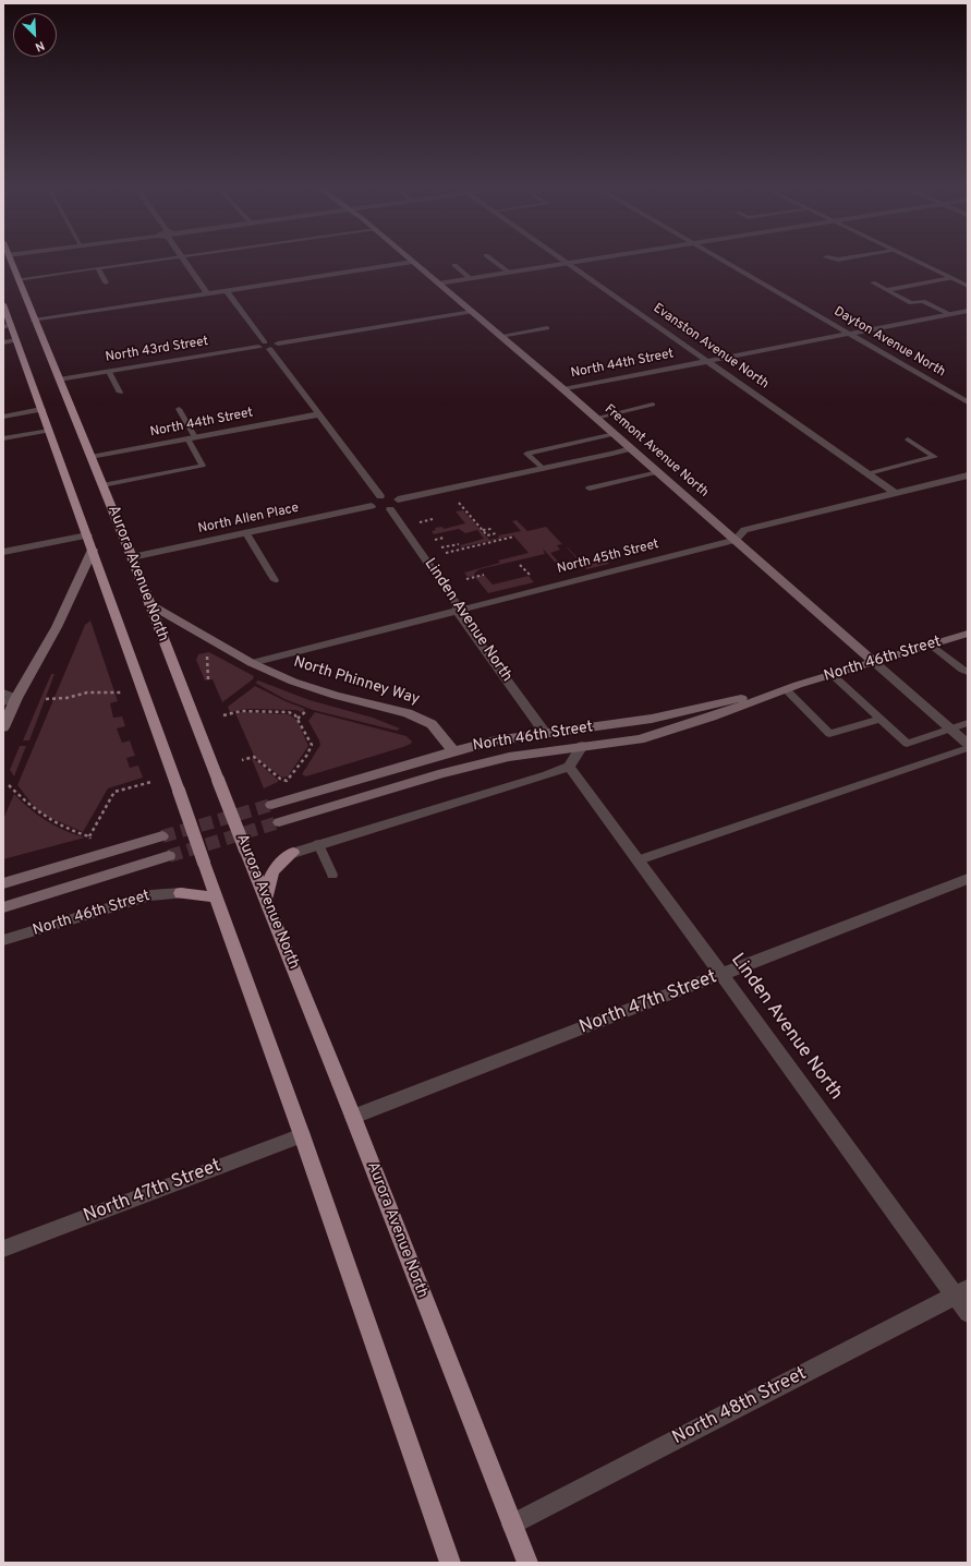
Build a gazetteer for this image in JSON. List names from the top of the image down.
{
  "streets": {
    "highway": ["Aurora Avenue North"],
    "main road": ["Fremont Avenue North", "North 46th Street", "North Phinney Way"],
    "street": [
      "Dayton Avenue North",
      "Evanston Avenue North",
      "North 43rd Street",
      "North 44th Street",
      "North Allen Place",
      "North 45th Street",
      "Linden Avenue North",
      "North 47th Street",
      "North 48th Street"
    ]
  },
  "crossings": [
    ["Dayton Avenue North", "North 44th Street"],
    ["Evanston Avenue North", "North 44th Street"],
    ["Evanston Avenue North", "North 45th Street"],
    ["North 43rd Street", "Fremont Avenue North"],
    ["North 43rd Street", "Aurora Avenue North"],
    ["North 44th Street", "Fremont Avenue North"],
    ["North 44th Street", "Aurora Avenue North"],
    ["Fremont Avenue North", "North 45th Street"],
    ["Fremont Avenue North", "North 46th Street"],
    ["North Allen Place", "Aurora Avenue North"],
    ["North 45th Street", "Linden Avenue North"],
    ["North 45th Street", "North Phinney Way"],
    ["Aurora Avenue North", "North Phinney Way"],
    ["Aurora Avenue North", "North 47th Street"],
    ["Aurora Avenue North", "North 48th Street"],
    ["Linden Avenue North", "North 46th Street"],
    ["Linden Avenue North", "North 47th Street"],
    ["Linden Avenue North", "North 48th Street"],
    ["North 46th Street", "North Phinney Way"]
  ],
  "north": "bottom right"
}
